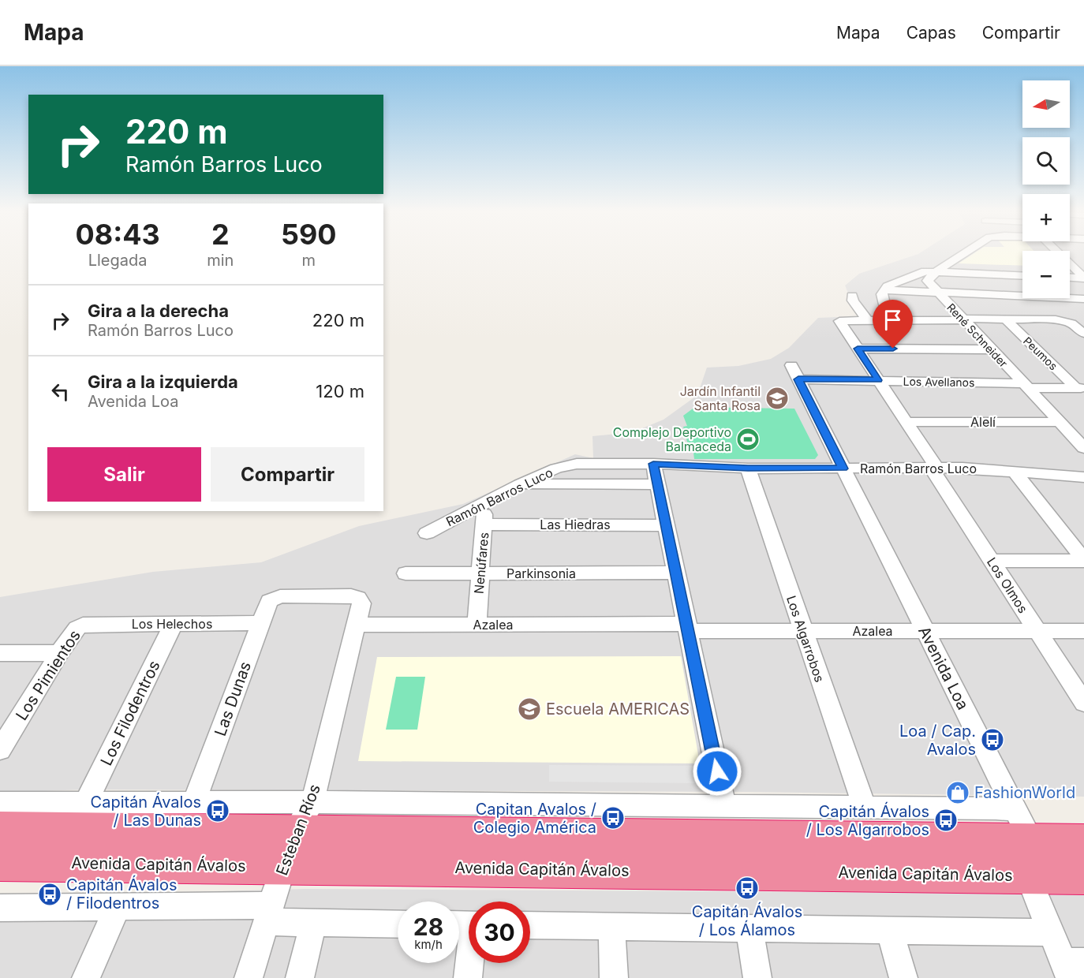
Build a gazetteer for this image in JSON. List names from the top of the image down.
{
  "streets": {
    "highway": ["Avenida Capitán Ávalos"],
    "street": [
      "René Schneider",
      "Peumos",
      "Los Avellanos",
      "Alelí",
      "Ramón Barros Luco",
      "Las Hiedras",
      "Nenúfares",
      "Parkinsonia",
      "Los Olmos",
      "Los Helechos",
      "Azalea",
      "Los Algarrobos",
      "Avenida Loa",
      "Los Pimientos",
      "Las Dunas",
      "Los Filodentros",
      "Esteban Ríos"
    ]
  },
  "crossings": [
    ["René Schneider", "Los Avellanos"],
    ["René Schneider", "Alelí"],
    ["Peumos", "Los Avellanos"],
    ["Los Avellanos", "Los Olmos"],
    ["Los Avellanos", "Avenida Loa"],
    ["Alelí", "Los Olmos"],
    ["Ramón Barros Luco", "Nenúfares"],
    ["Ramón Barros Luco", "Los Olmos"],
    ["Ramón Barros Luco", "Los Algarrobos"],
    ["Ramón Barros Luco", "Avenida Loa"],
    ["Las Hiedras", "Nenúfares"],
    ["Nenúfares", "Parkinsonia"],
    ["Nenúfares", "Azalea"],
    ["Los Olmos", "Azalea"],
    ["Los Helechos", "Los Pimientos"],
    ["Los Helechos", "Las Dunas"],
    ["Los Helechos", "Los Filodentros"],
    ["Azalea", "Los Algarrobos"],
    ["Azalea", "Avenida Loa"],
    ["Azalea", "Esteban Ríos"],
    ["Avenida Loa", "Avenida Capitán Ávalos"],
    ["Las Dunas", "Esteban Ríos"],
    ["Esteban Ríos", "Avenida Capitán Ávalos"]
  ],
  "places": {
    "school or university": ["Jardín Infantil Santa Rosa", "Escuela AMERICAS"],
    "sports": ["Complejo Deportivo Balmaceda"],
    "bus stop": [
      "Loa / Cap. Avalos",
      "Capitán Ávalos / Las Dunas",
      "Capitan Avalos / Colegio América",
      "Capitán Ávalos / Los Algarrobos",
      "Capitán Ávalos / Los Álamos",
      "Capitán Ávalos / Filodentros"
    ],
    "shop": ["FashionWorld"]
  },
  "north": "left",
  "page": {
    "header": "Mapa",
    "nav": ["Mapa", "Capas", "Compartir"],
    "map_buttons": ["+", "−"],
    "turn": ["220 m", "Ramón Barros Luco"],
    "eta": [
      "08:43",
      "Llegada",
      "2",
      "min",
      "590",
      "m"
    ],
    "list": [
      {
        "name": "Gira a la derecha",
        "note": "Ramón Barros Luco",
        "value": "220 m"
      },
      {
        "name": "Gira a la izquierda",
        "note": "Avenida Loa",
        "value": "120 m"
      }
    ],
    "buttons": ["Salir", "Compartir"],
    "speed": "28 km/h",
    "limit": "30"
  }
}
